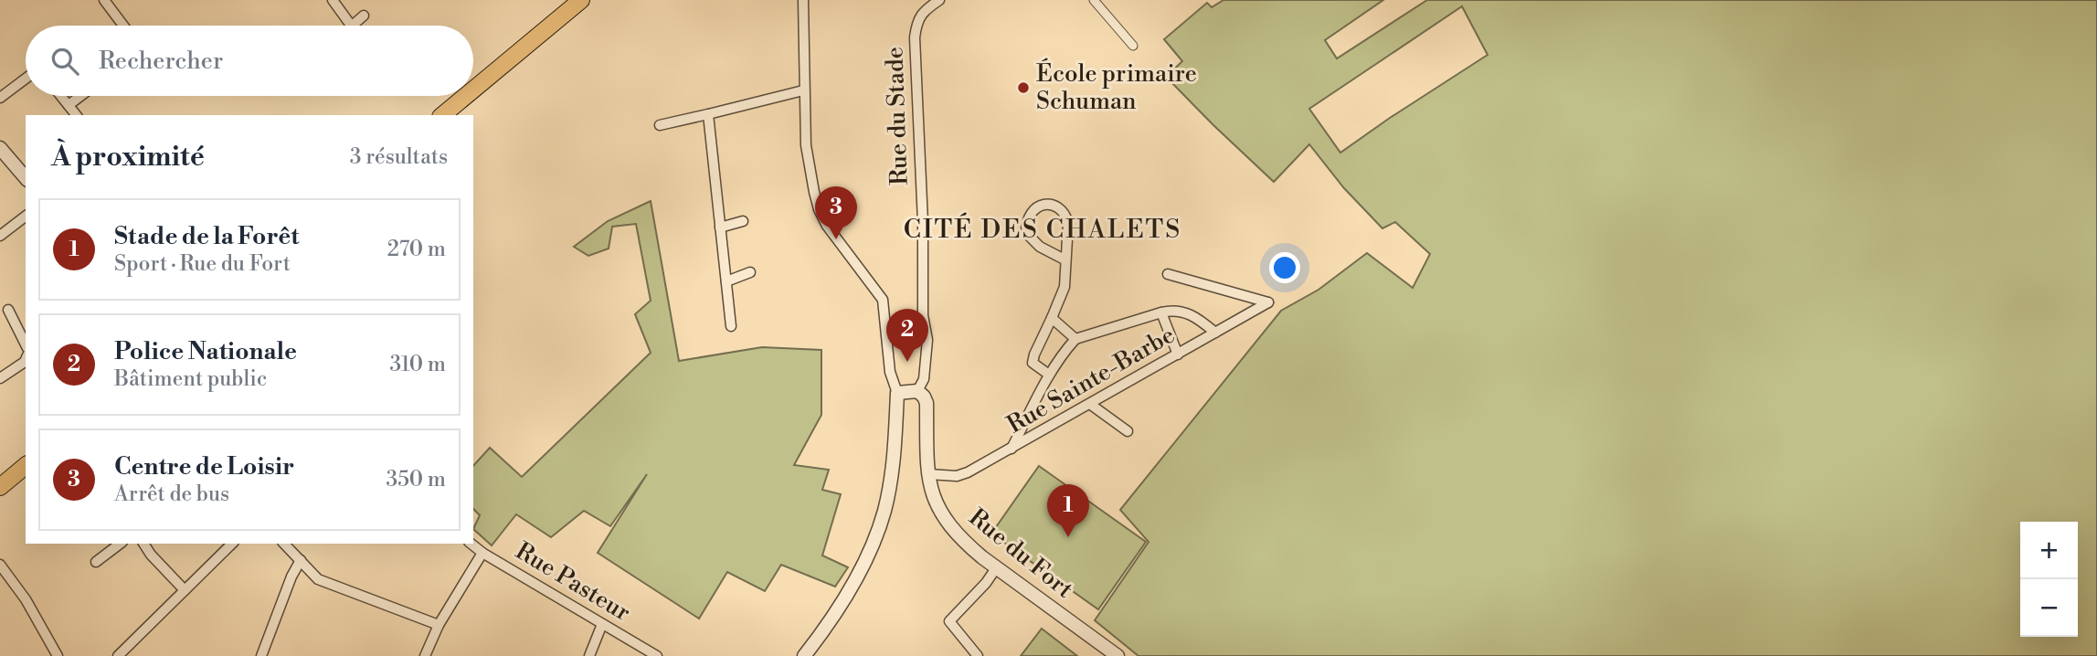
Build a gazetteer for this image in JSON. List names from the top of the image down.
{
  "streets": {
    "street": [
      "Rue du Stade",
      "Rue Sainte-Barbe",
      "Rue du Fort",
      "Rue Pasteur"
    ]
  },
  "crossings": [
    ["Rue du Stade", "Rue du Fort"],
    ["Rue Sainte-Barbe", "Rue du Fort"]
  ],
  "districts": ["CITÉ DES CHALETS"],
  "places": ["École primaire Schuman"],
  "page": {
    "search": "Rechercher",
    "heading": ["À proximité", "3 résultats"],
    "pins": ["3", "2", "1"],
    "list": [
      {
        "mark": "1",
        "name": "Stade de la Forêt",
        "note": "Sport · Rue du Fort",
        "value": "270 m"
      },
      {
        "mark": "2",
        "name": "Police Nationale",
        "note": "Bâtiment public",
        "value": "310 m"
      },
      {
        "mark": "3",
        "name": "Centre de Loisir",
        "note": "Arrêt de bus",
        "value": "350 m"
      }
    ],
    "map_buttons": ["+", "−"]
  }
}
